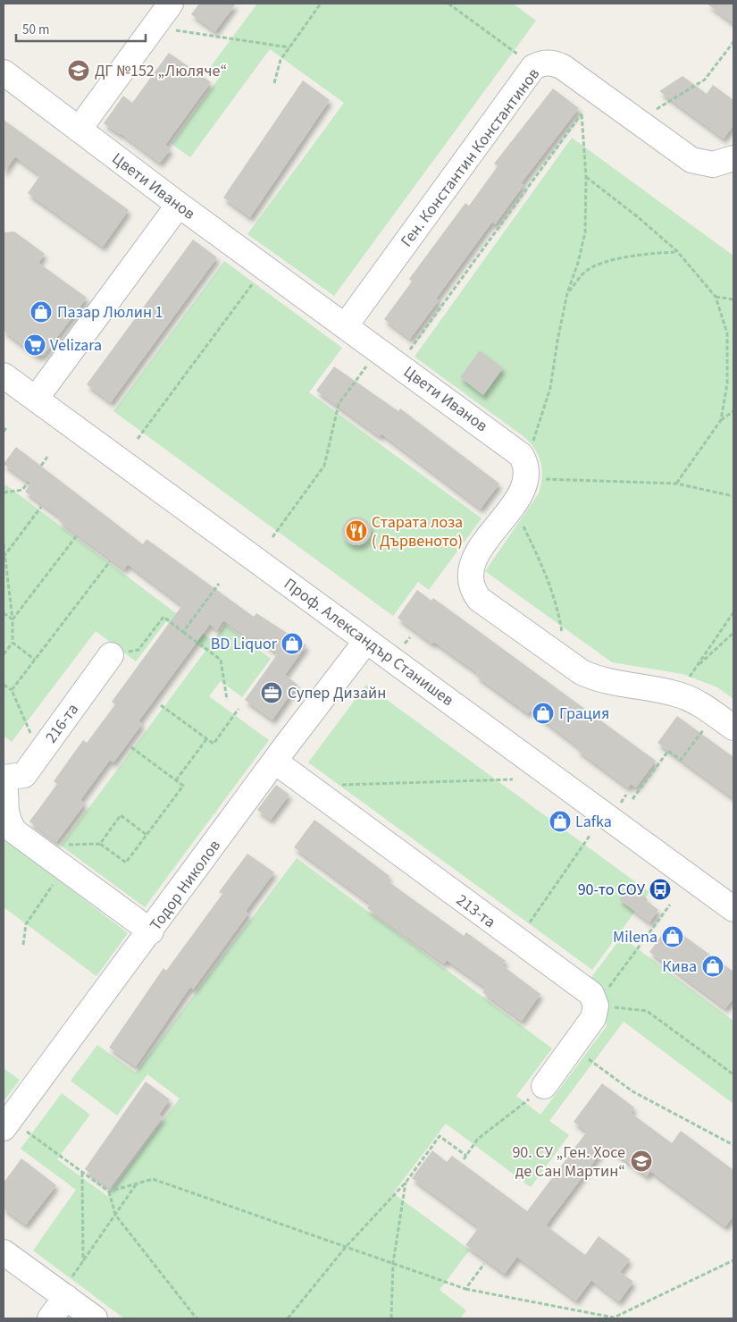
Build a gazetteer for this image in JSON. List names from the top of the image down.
{
  "streets": {
    "street": [
      "Ген. Константин Константинов",
      "Цвети Иванов",
      "Проф. Александър Станишев",
      "216-та",
      "Тодор Николов",
      "213-та"
    ]
  },
  "crossings": [
    ["Ген. Константин Константинов", "Цвети Иванов"],
    ["Проф. Александър Станишев", "Тодор Николов"],
    ["Тодор Николов", "213-та"]
  ],
  "places": {
    "school or university": ["ДГ №152 „Люляче“", "90. СУ „Ген. Хосе де Сан Мартин“"],
    "shop": [
      "Пазар Люлин 1",
      "BD Liquor",
      "Грация",
      "Lafka",
      "Milena",
      "Кива"
    ],
    "supermarket": ["Velizara"],
    "restaurant": ["Старата лоза ( Дървеното)"],
    "office": ["Супер Дизайн"],
    "bus stop": ["90-то СОУ"]
  },
  "scale_bar": "50 m"
}
